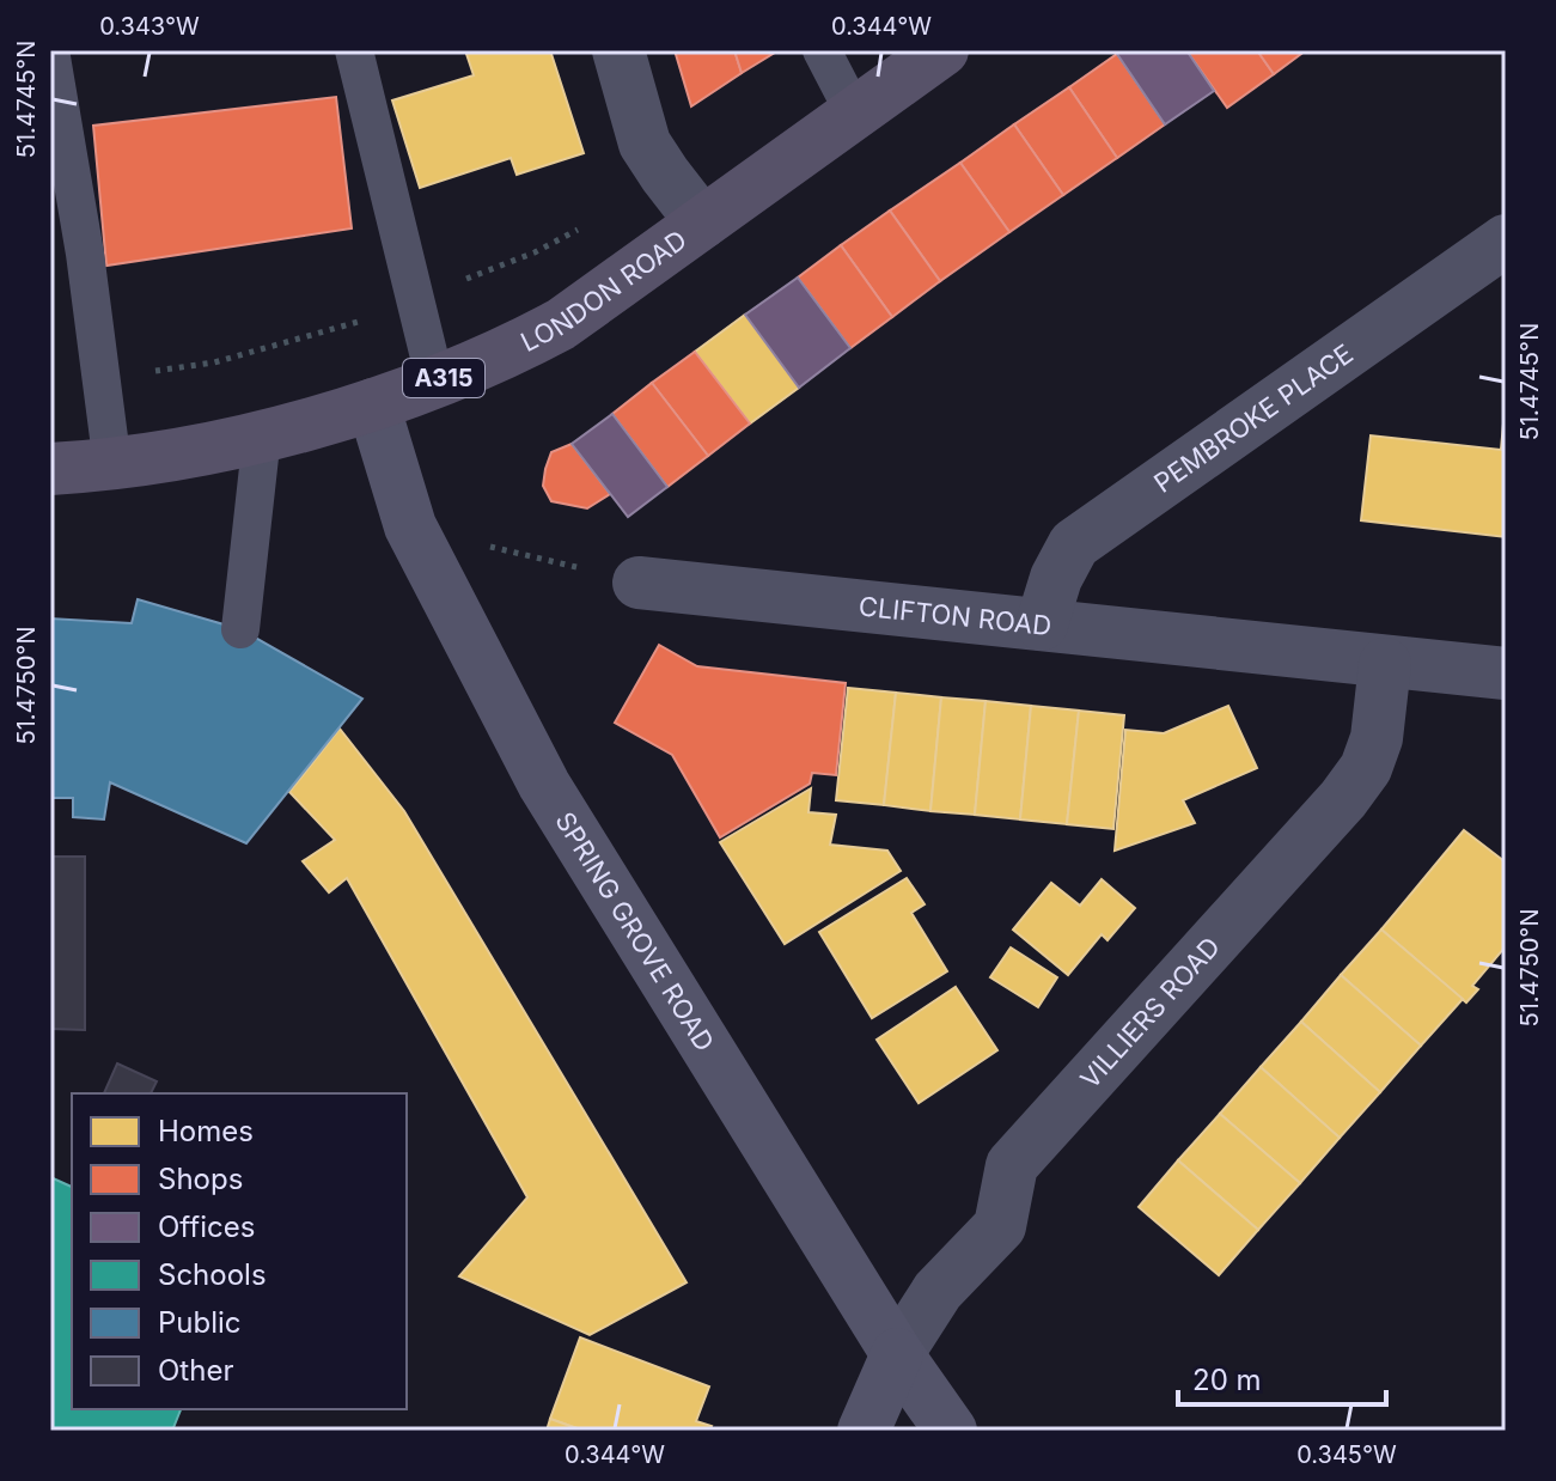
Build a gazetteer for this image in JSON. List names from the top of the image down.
{
  "streets": {
    "main road": ["LONDON ROAD", "A315", "SPRING GROVE ROAD"],
    "street": ["PEMBROKE PLACE", "CLIFTON ROAD", "VILLIERS ROAD"]
  },
  "crossings": [
    ["LONDON ROAD", "SPRING GROVE ROAD"],
    ["PEMBROKE PLACE", "CLIFTON ROAD"],
    ["CLIFTON ROAD", "VILLIERS ROAD"],
    ["SPRING GROVE ROAD", "VILLIERS ROAD"]
  ],
  "legend": [
    "Homes",
    "Shops",
    "Offices",
    "Schools",
    "Public",
    "Other"
  ],
  "scale_bar": "20 m",
  "coordinates": [
    "0.343°W",
    "0.344°W",
    "51.4745°N",
    "51.4750°N",
    "0.345°W"
  ]
}
